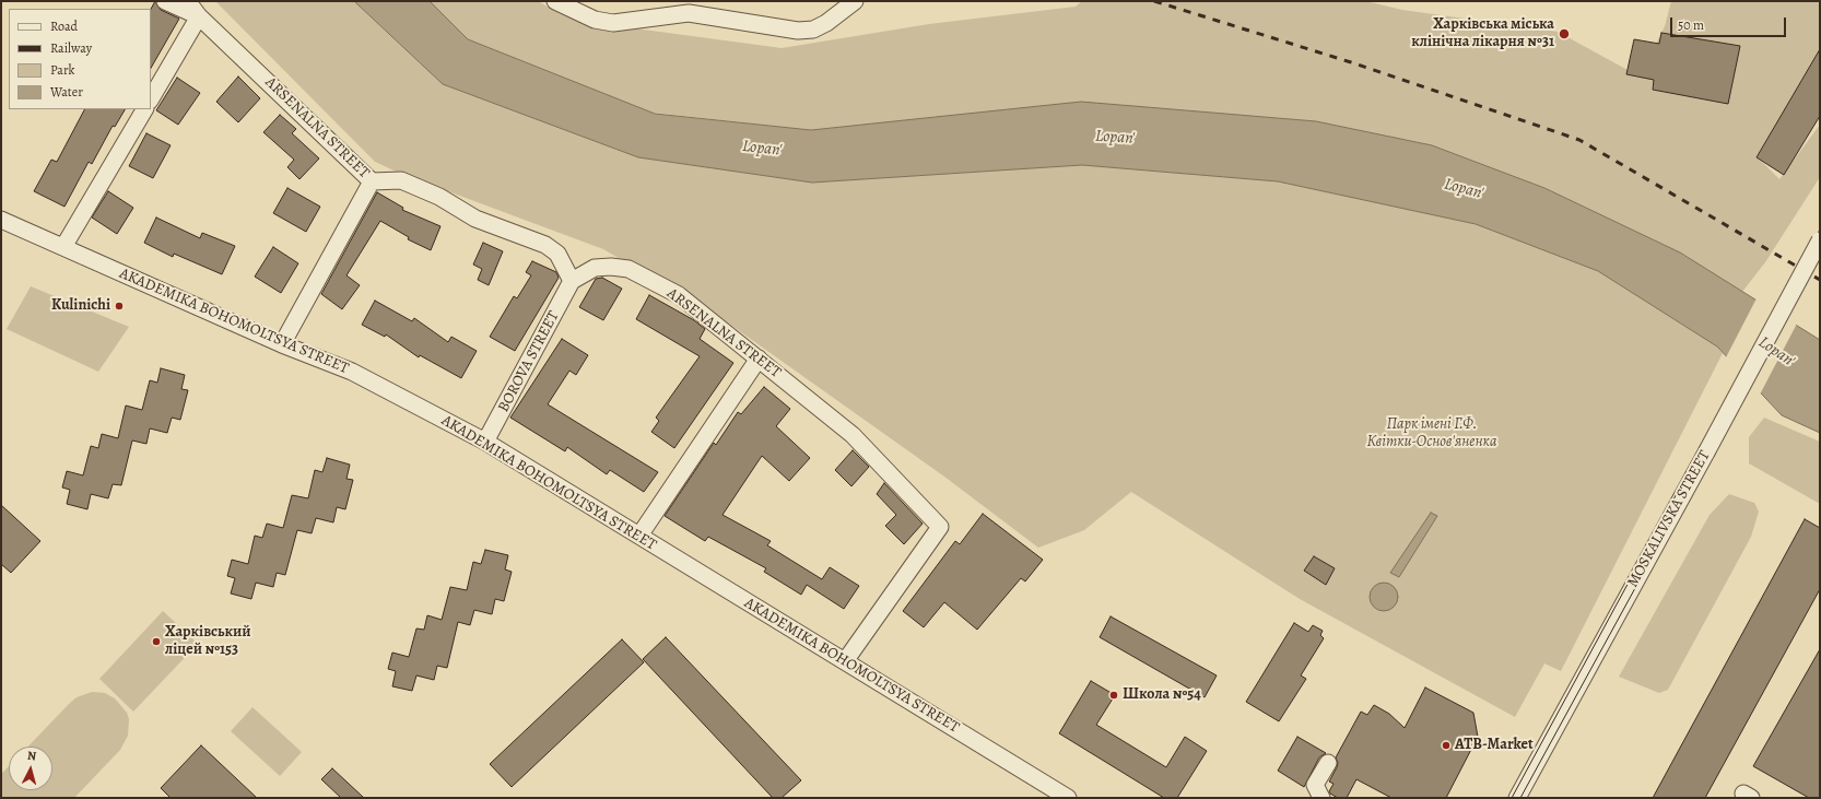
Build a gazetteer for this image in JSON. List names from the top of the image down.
{
  "streets": {
    "street": [
      "ARSENALNA STREET",
      "AKADEMIKA BOHOMOLTSYA STREET",
      "BOROVA STREET",
      "MOSKALIVSKA STREET"
    ]
  },
  "crossings": [
    ["ARSENALNA STREET", "AKADEMIKA BOHOMOLTSYA STREET"],
    ["ARSENALNA STREET", "BOROVA STREET"],
    ["AKADEMIKA BOHOMOLTSYA STREET", "BOROVA STREET"]
  ],
  "water": ["Lopan'"],
  "parks": ["Парк імені Г.Ф. Квітки-Основ'яненка"],
  "places": [
    "Харківська міська клінічна лікарня №31",
    "Kulinichi",
    "Харківський ліцей №153",
    "Школа №54",
    "ATB-Market"
  ],
  "legend": [
    "Road",
    "Railway",
    "Park",
    "Water"
  ],
  "scale_bar": "50 m",
  "north": "top"
}
